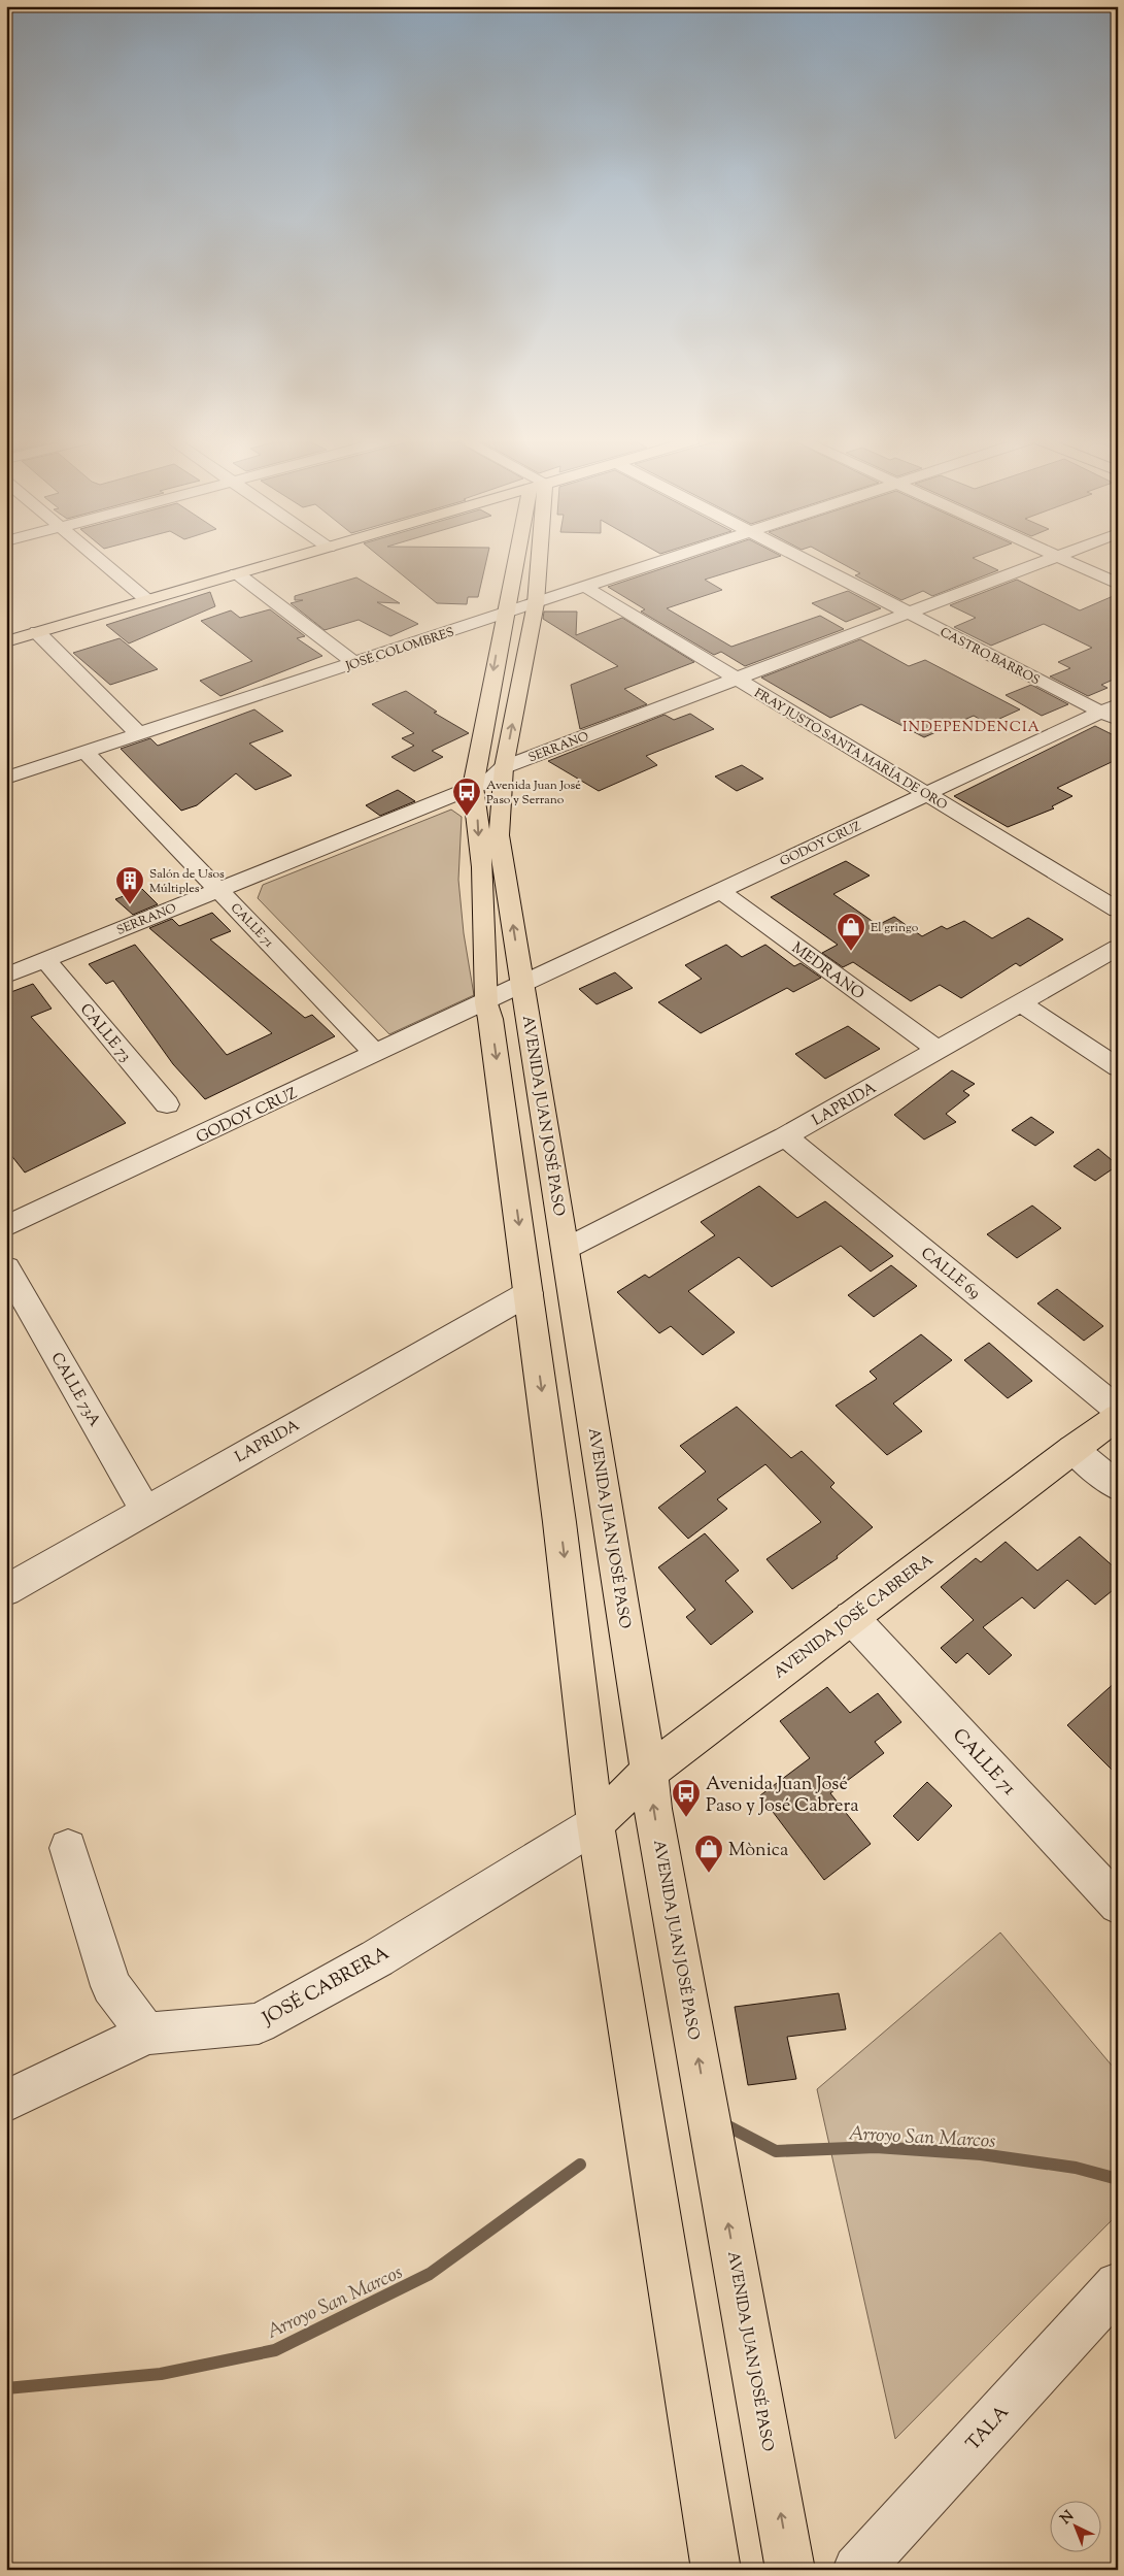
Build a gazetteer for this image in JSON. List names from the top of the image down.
{
  "streets": {
    "main road": ["AVENIDA JUAN JOSÉ PASO", "AVENIDA JOSÉ CABRERA"],
    "street": [
      "JOSÉ COLOMBRES",
      "CASTRO BARROS",
      "SERRANO",
      "FRAY JUSTO SANTA MARÍA DE ORO",
      "GODOY CRUZ",
      "CALLE 71",
      "MEDRANO",
      "CALLE 73",
      "LAPRIDA",
      "CALLE 69",
      "CALLE 73A",
      "JOSÉ CABRERA",
      "TALA"
    ]
  },
  "crossings": [
    ["JOSÉ COLOMBRES", "FRAY JUSTO SANTA MARÍA DE ORO"],
    ["JOSÉ COLOMBRES", "CALLE 71"],
    ["JOSÉ COLOMBRES", "AVENIDA JUAN JOSÉ PASO"],
    ["CASTRO BARROS", "SERRANO"],
    ["CASTRO BARROS", "GODOY CRUZ"],
    ["SERRANO", "FRAY JUSTO SANTA MARÍA DE ORO"],
    ["SERRANO", "CALLE 71"],
    ["SERRANO", "CALLE 73"],
    ["SERRANO", "AVENIDA JUAN JOSÉ PASO"],
    ["FRAY JUSTO SANTA MARÍA DE ORO", "GODOY CRUZ"],
    ["GODOY CRUZ", "CALLE 71"],
    ["GODOY CRUZ", "MEDRANO"],
    ["GODOY CRUZ", "AVENIDA JUAN JOSÉ PASO"],
    ["CALLE 71", "AVENIDA JOSÉ CABRERA"],
    ["MEDRANO", "LAPRIDA"],
    ["LAPRIDA", "AVENIDA JUAN JOSÉ PASO"],
    ["LAPRIDA", "CALLE 69"],
    ["LAPRIDA", "CALLE 73A"],
    ["AVENIDA JUAN JOSÉ PASO", "AVENIDA JOSÉ CABRERA"],
    ["AVENIDA JOSÉ CABRERA", "JOSÉ CABRERA"]
  ],
  "districts": ["INDEPENDENCIA"],
  "water": ["Arroyo San Marcos"],
  "places": {
    "bus stop": ["Avenida Juan José Paso y Serrano", "Avenida Juan José Paso y José Cabrera"],
    "building": ["Salón de Usos Múltiples"],
    "shop": ["El gringo", "Mònica"]
  },
  "north": "top left"
}
